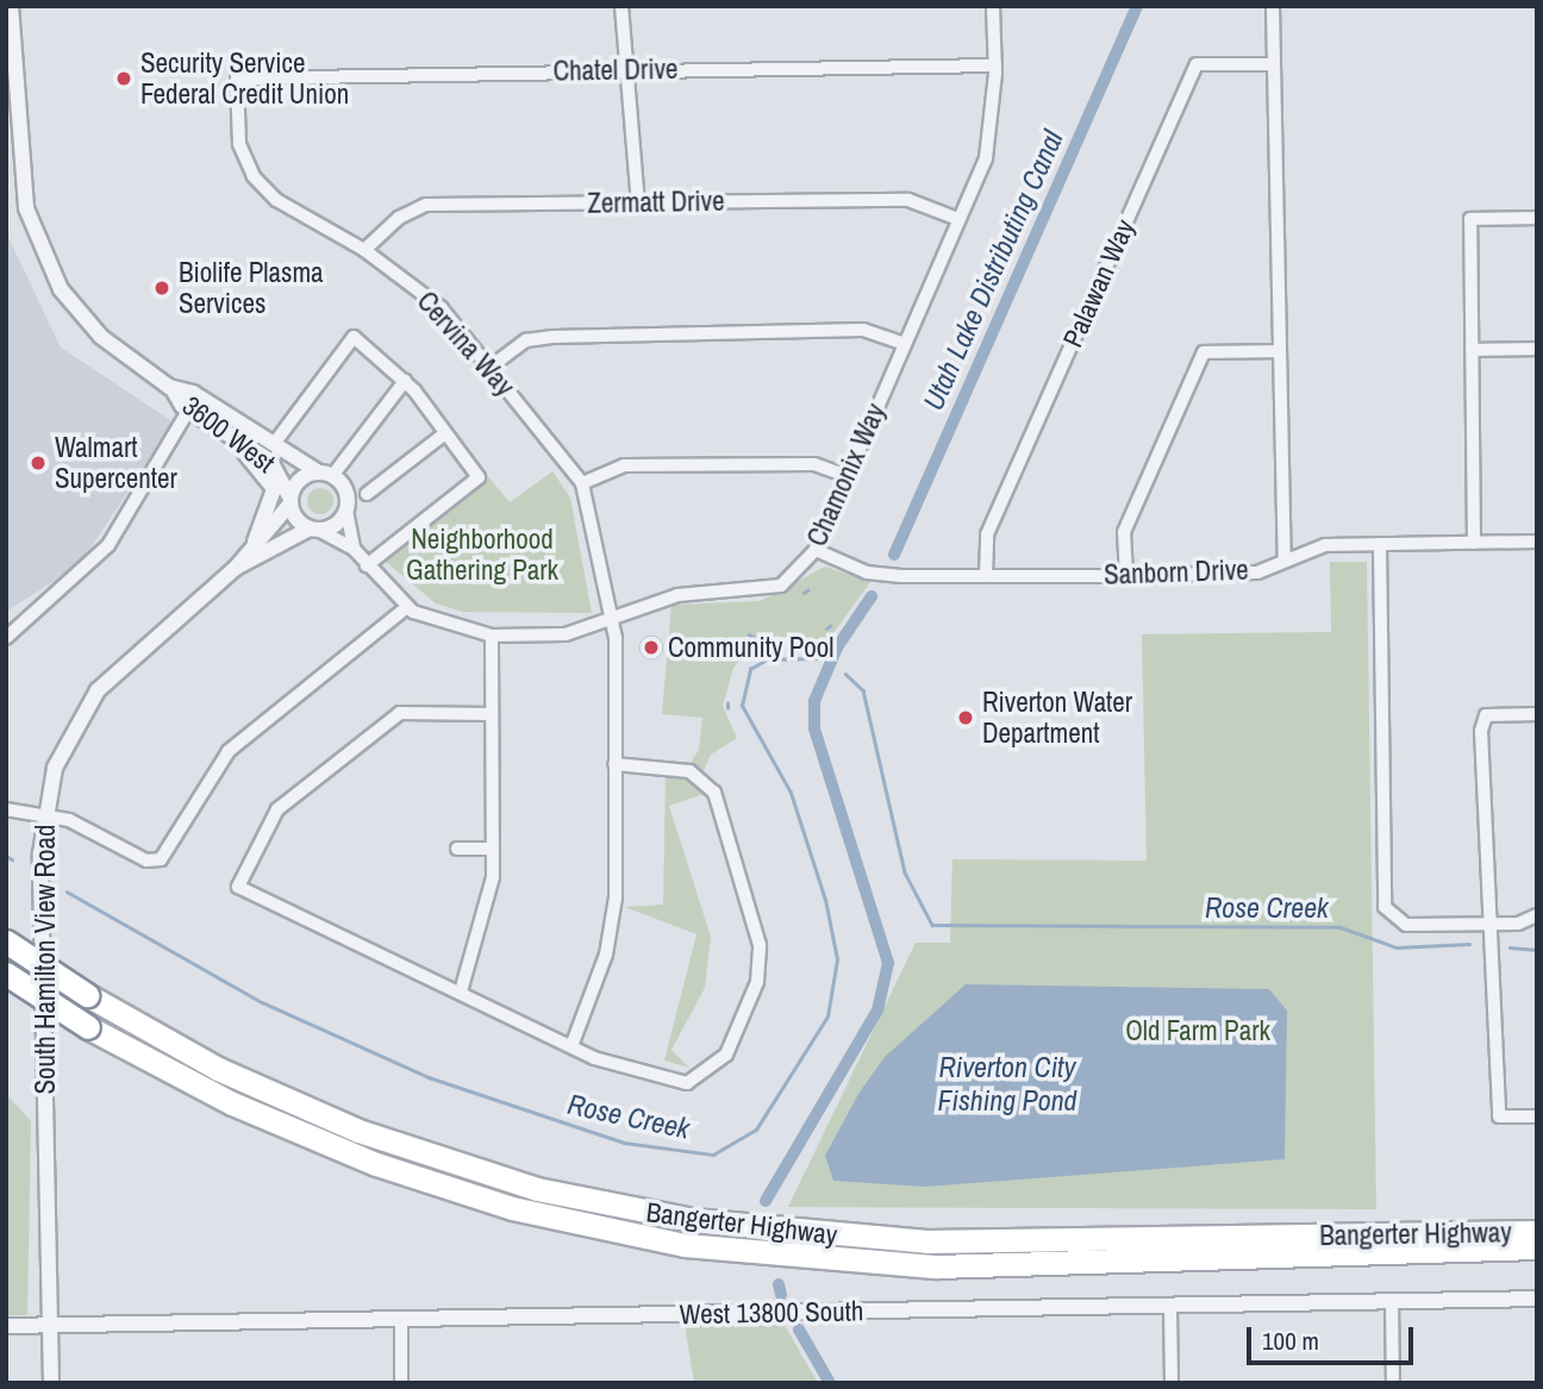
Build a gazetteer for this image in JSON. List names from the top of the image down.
{
  "streets": {
    "highway": ["Bangerter Highway"],
    "street": [
      "Chatel Drive",
      "Zermatt Drive",
      "Palawan Way",
      "Cervina Way",
      "3600 West",
      "Chamonix Way",
      "Sanborn Drive",
      "South Hamilton View Road",
      "West 13800 South"
    ]
  },
  "crossings": [
    ["Chatel Drive", "Cervina Way"],
    ["Chatel Drive", "Chamonix Way"],
    ["Zermatt Drive", "Cervina Way"],
    ["Zermatt Drive", "Chamonix Way"],
    ["Palawan Way", "Sanborn Drive"],
    ["Cervina Way", "Chamonix Way"],
    ["3600 West", "Chamonix Way"],
    ["3600 West", "South Hamilton View Road"],
    ["Chamonix Way", "Sanborn Drive"],
    ["Chamonix Way", "South Hamilton View Road"],
    ["South Hamilton View Road", "West 13800 South"]
  ],
  "water": ["Utah Lake Distributing Canal", "Rose Creek", "Riverton City Fishing Pond"],
  "parks": ["Neighborhood Gathering Park", "Old Farm Park"],
  "places": [
    "Security Service Federal Credit Union",
    "Biolife Plasma Services",
    "Walmart Supercenter",
    "Community Pool",
    "Riverton Water Department"
  ],
  "scale_bar": "100 m"
}
